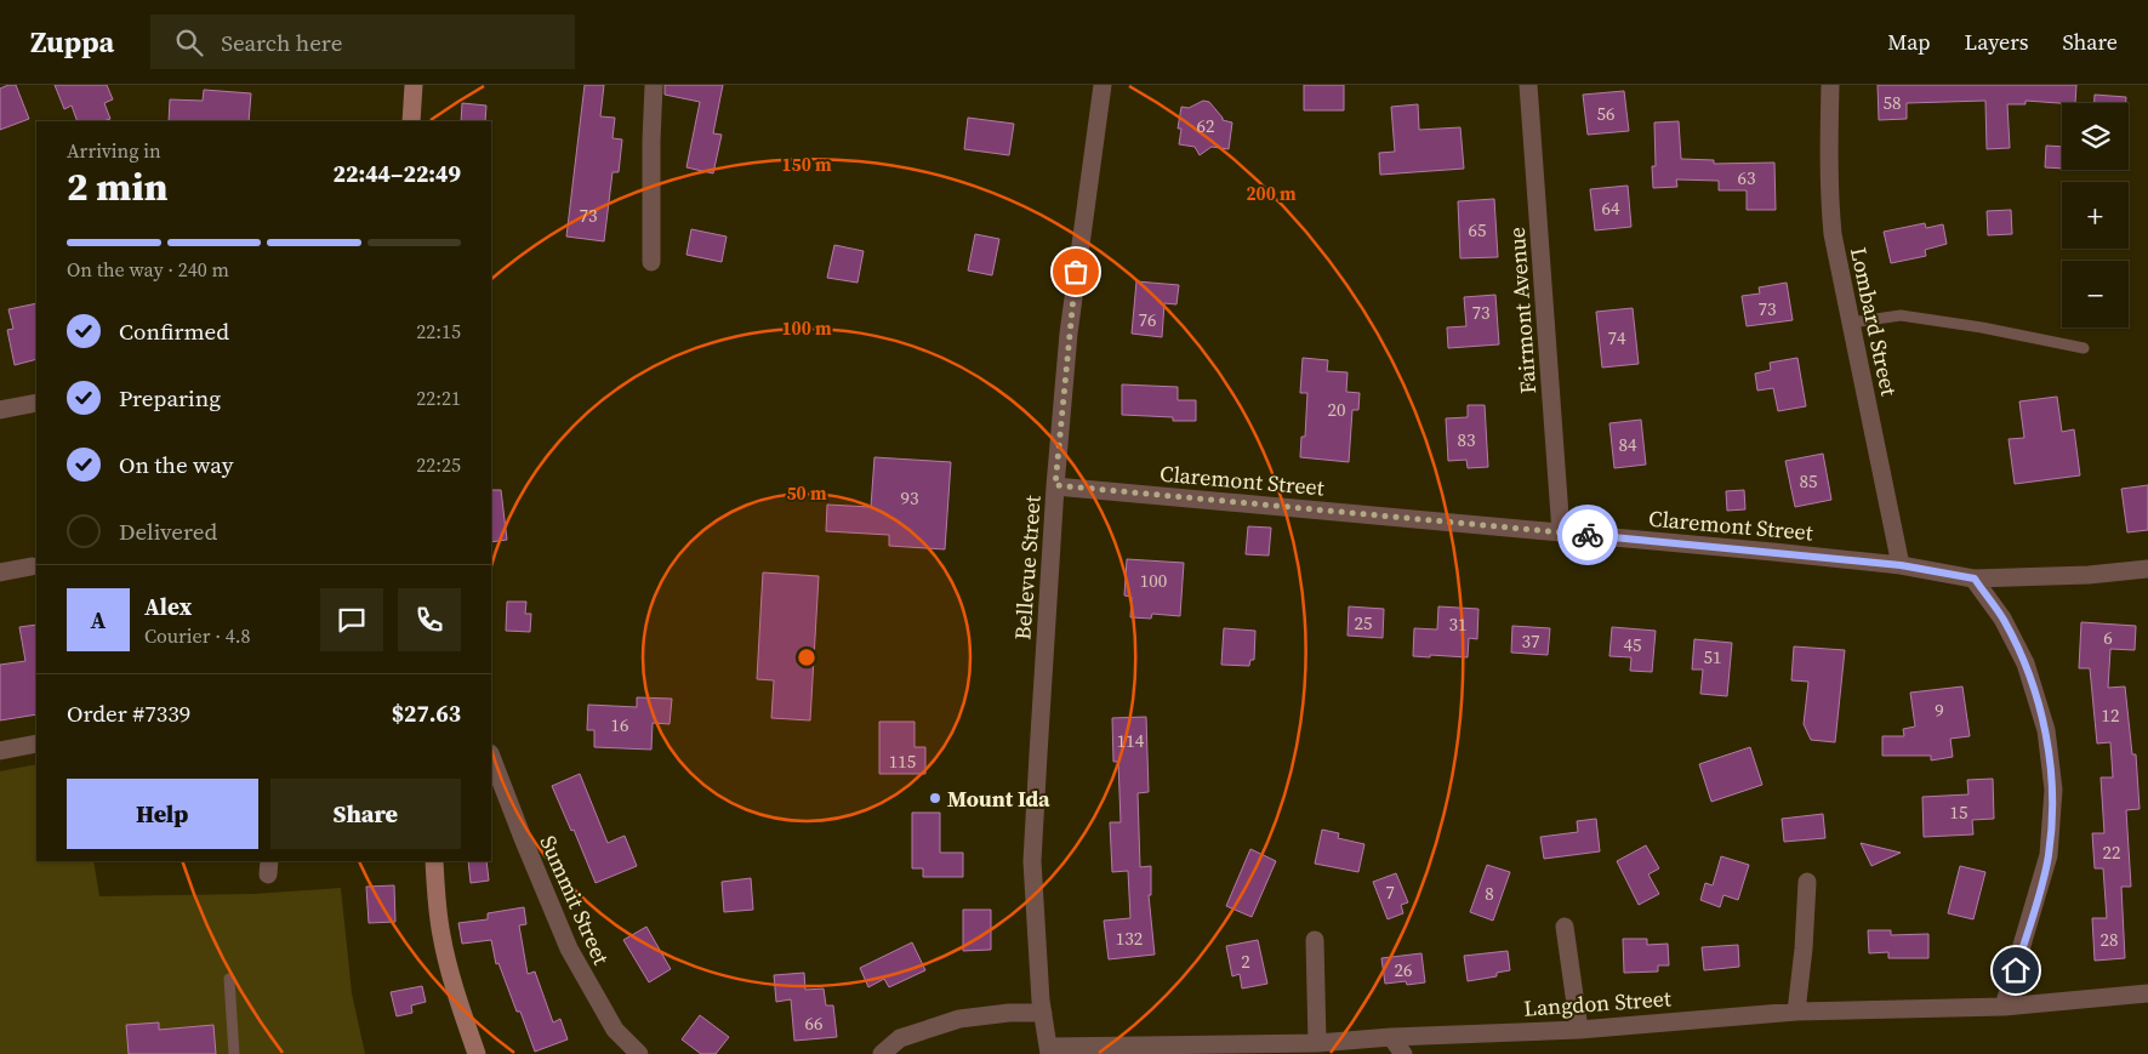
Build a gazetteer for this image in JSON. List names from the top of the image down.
{
  "streets": {
    "street": [
      "Fairmont Avenue",
      "Lombard Street",
      "Claremont Street",
      "Bellevue Street",
      "Summit Street",
      "Langdon Street"
    ]
  },
  "crossings": [
    ["Fairmont Avenue", "Claremont Street"],
    ["Lombard Street", "Claremont Street"],
    ["Claremont Street", "Bellevue Street"],
    ["Bellevue Street", "Langdon Street"]
  ],
  "places": ["Mount Ida"],
  "house_numbers": [
    "58",
    "56",
    "62",
    "63",
    "64",
    "73",
    "65",
    "73",
    "73",
    "76",
    "74",
    "20",
    "83",
    "84",
    "85",
    "93",
    "100",
    "25",
    "31",
    "6",
    "37",
    "45",
    "51",
    "9",
    "12",
    "16",
    "114",
    "115",
    "15",
    "22",
    "7",
    "8",
    "132",
    "28",
    "2",
    "26",
    "66"
  ],
  "page": {
    "header": "Zuppa",
    "search": "Search here",
    "nav": ["Map", "Layers", "Share"],
    "map_buttons": ["+", "−"],
    "heading": ["2 min", "Arriving in", "22:44–22:49"],
    "panel": [
      "Alex",
      "Courier · 4.8",
      "Order #7339",
      "$27.63"
    ],
    "bar": "On the way · 240 m",
    "list": [
      ["Confirmed", "22:15"],
      ["Preparing", "22:21"],
      ["On the way", "22:25"],
      "Delivered"
    ],
    "round": "A",
    "buttons": ["Help", "Share"]
  },
  "rings": [
    "150 m",
    "200 m",
    "100 m",
    "50 m"
  ]
}
